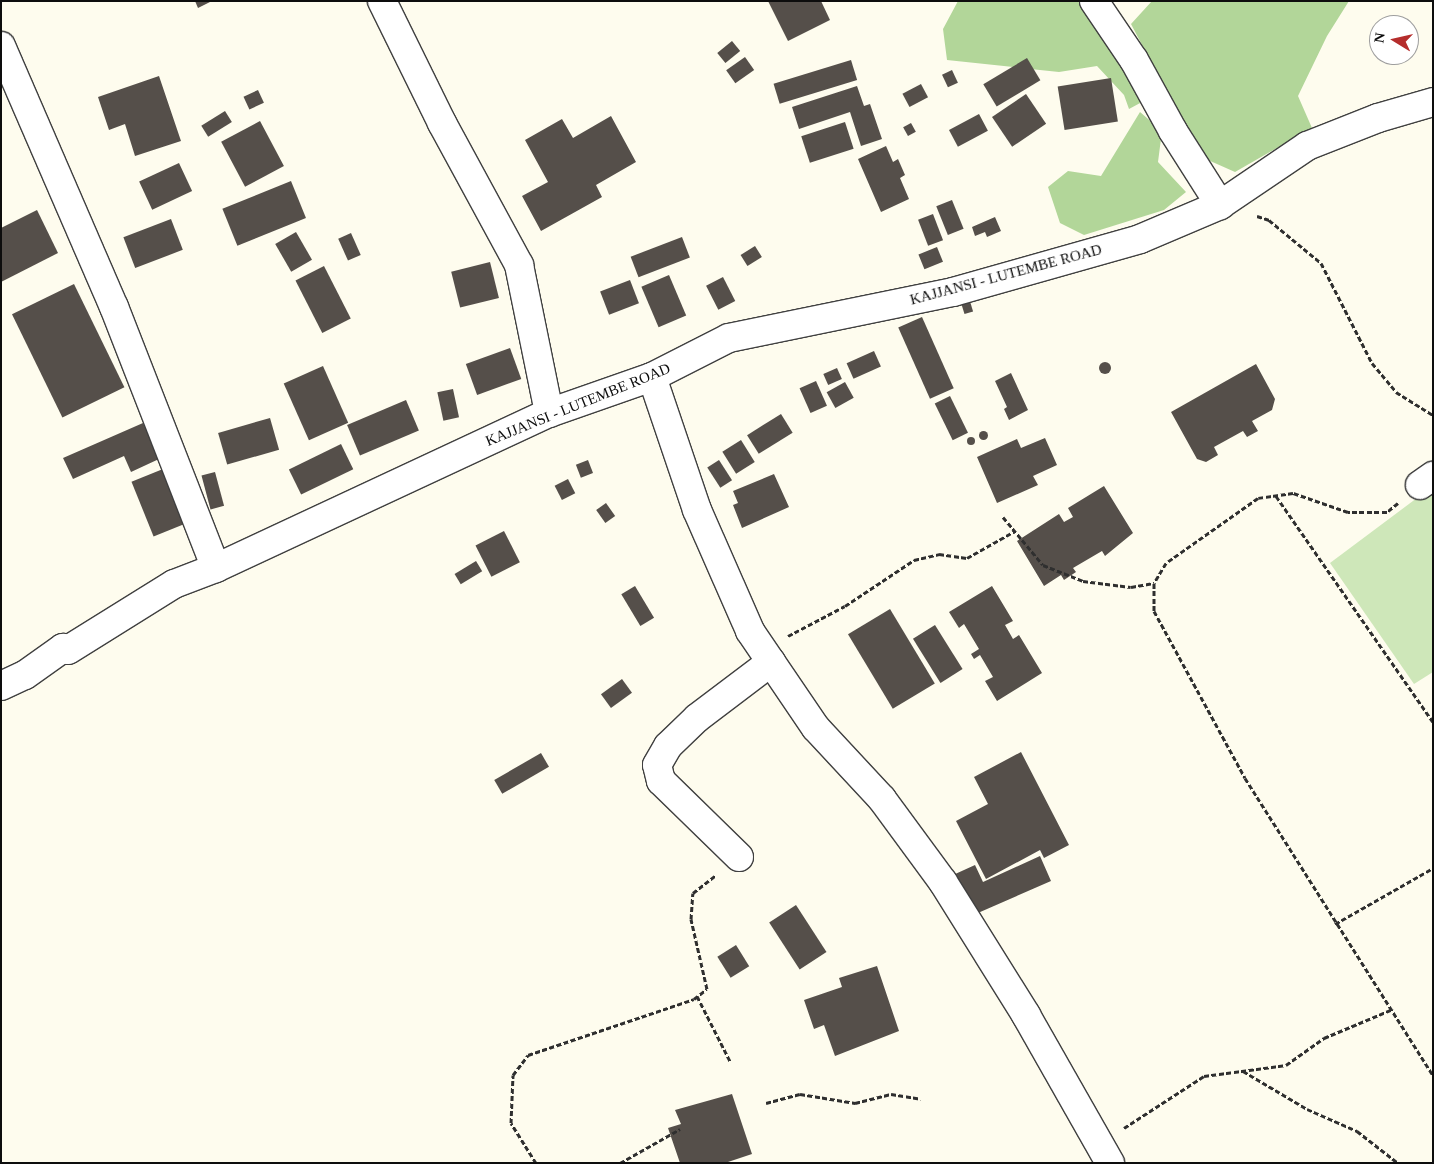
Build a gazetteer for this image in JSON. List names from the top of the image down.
{
  "streets": {
    "street": ["KAJJANSI - LUTEMBE ROAD"]
  },
  "north": "left"
}
